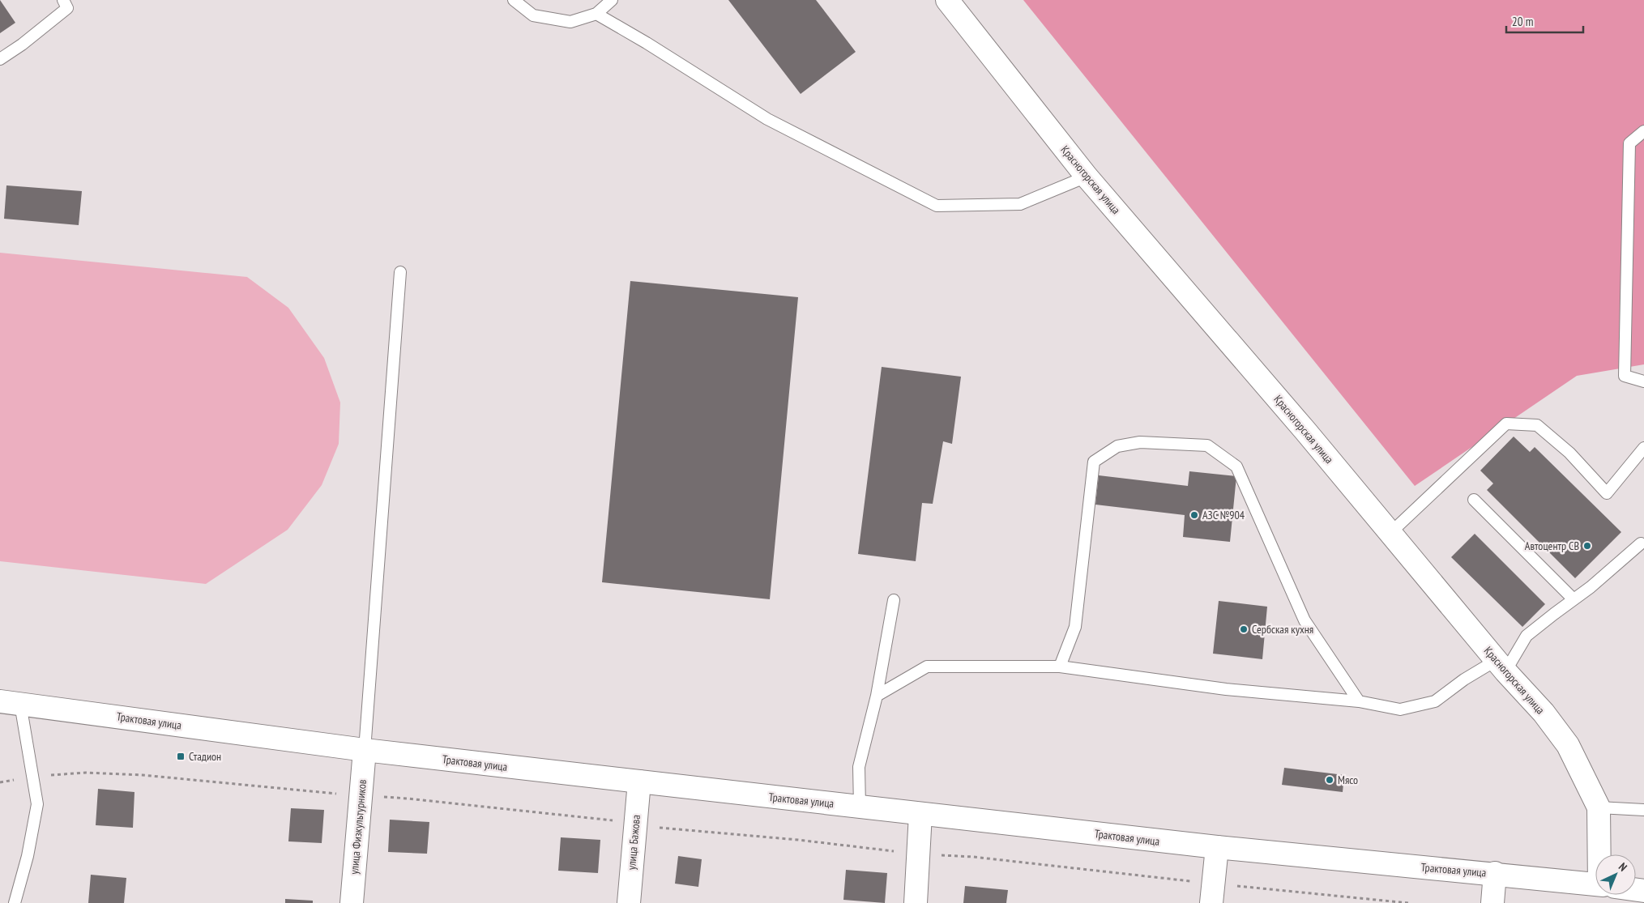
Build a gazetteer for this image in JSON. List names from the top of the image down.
{
  "streets": {
    "main road": [
      "Красногорская улица",
      "Трактовая улица",
      "улица Физкультурников",
      "улица Бажова"
    ]
  },
  "crossings": [
    ["Трактовая улица", "улица Физкультурников"],
    ["Трактовая улица", "улица Бажова"]
  ],
  "places": {
    "other": [
      "АЗС №904",
      "Автоцентр СВ",
      "Сербская кухня",
      "Мясо"
    ],
    "transit": ["Стадион"]
  },
  "scale_bar": "20 m",
  "north": "top right"
}
